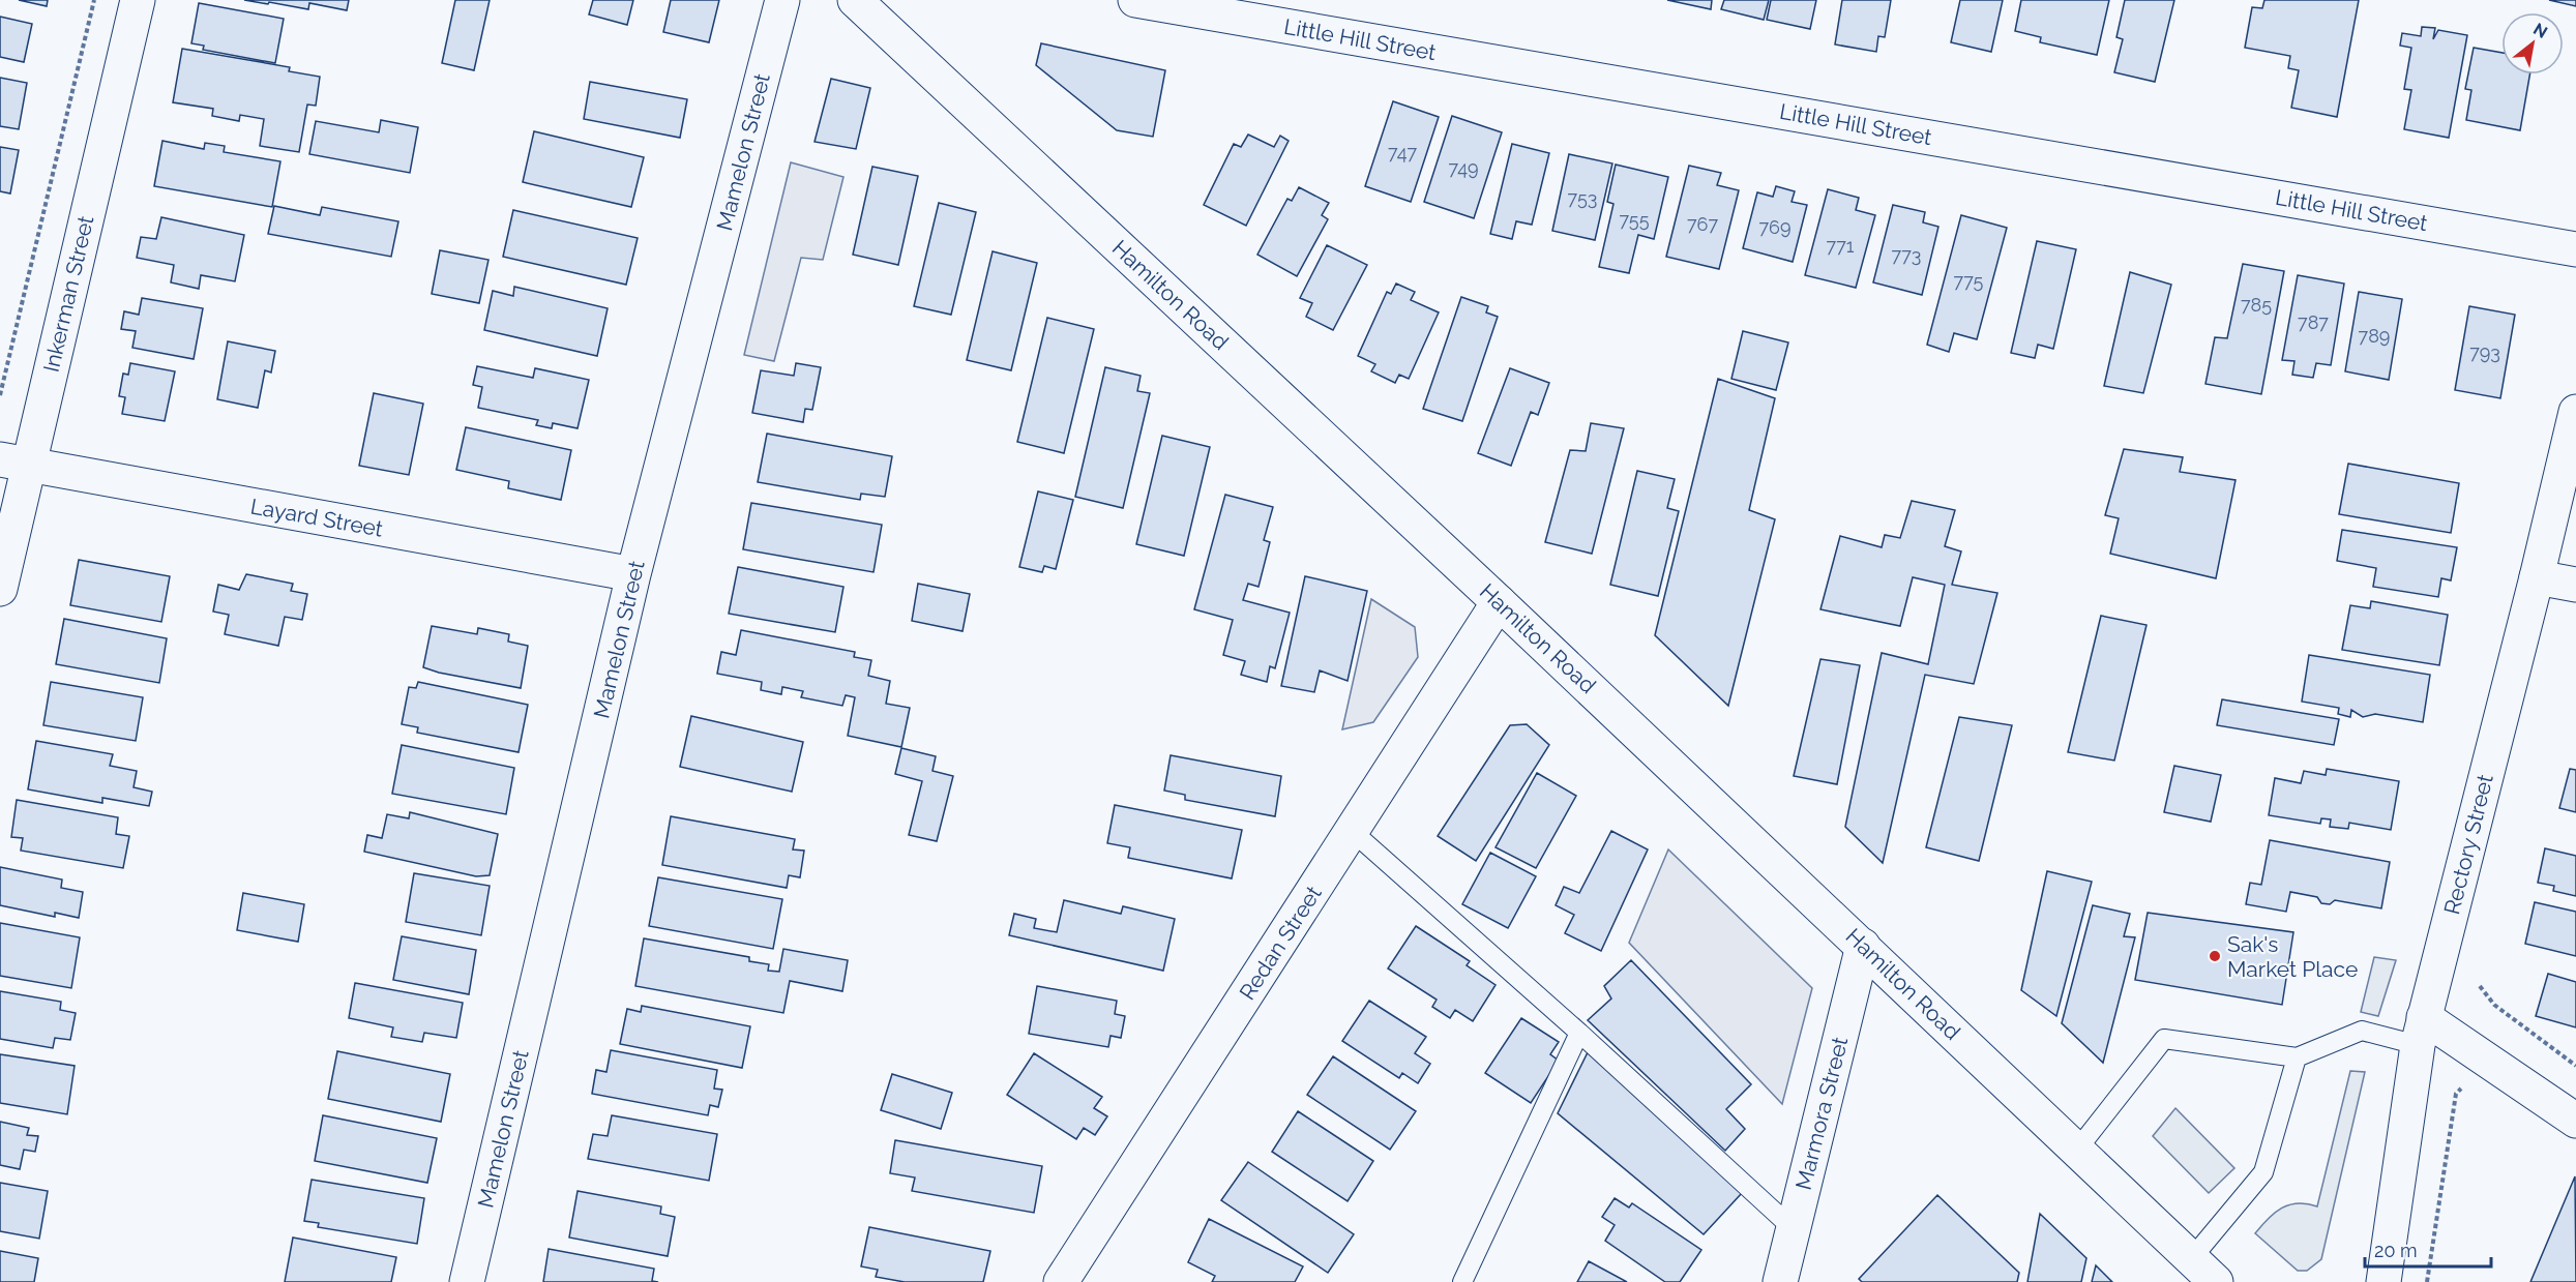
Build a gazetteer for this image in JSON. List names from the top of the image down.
{
  "streets": {
    "street": [
      "Little Hill Street",
      "Mamelon Street",
      "Inkerman Street",
      "Hamilton Road",
      "Layard Street",
      "Rectory Street",
      "Redan Street",
      "Marmora Street"
    ]
  },
  "crossings": [
    ["Mamelon Street", "Layard Street"],
    ["Inkerman Street", "Layard Street"],
    ["Hamilton Road", "Redan Street"],
    ["Hamilton Road", "Marmora Street"]
  ],
  "places": ["Sak's Market Place"],
  "house_numbers": [
    "747",
    "749",
    "753",
    "755",
    "767",
    "769",
    "771",
    "773",
    "775",
    "785",
    "787",
    "789",
    "793"
  ],
  "scale_bar": "20 m",
  "north": "top right"
}
